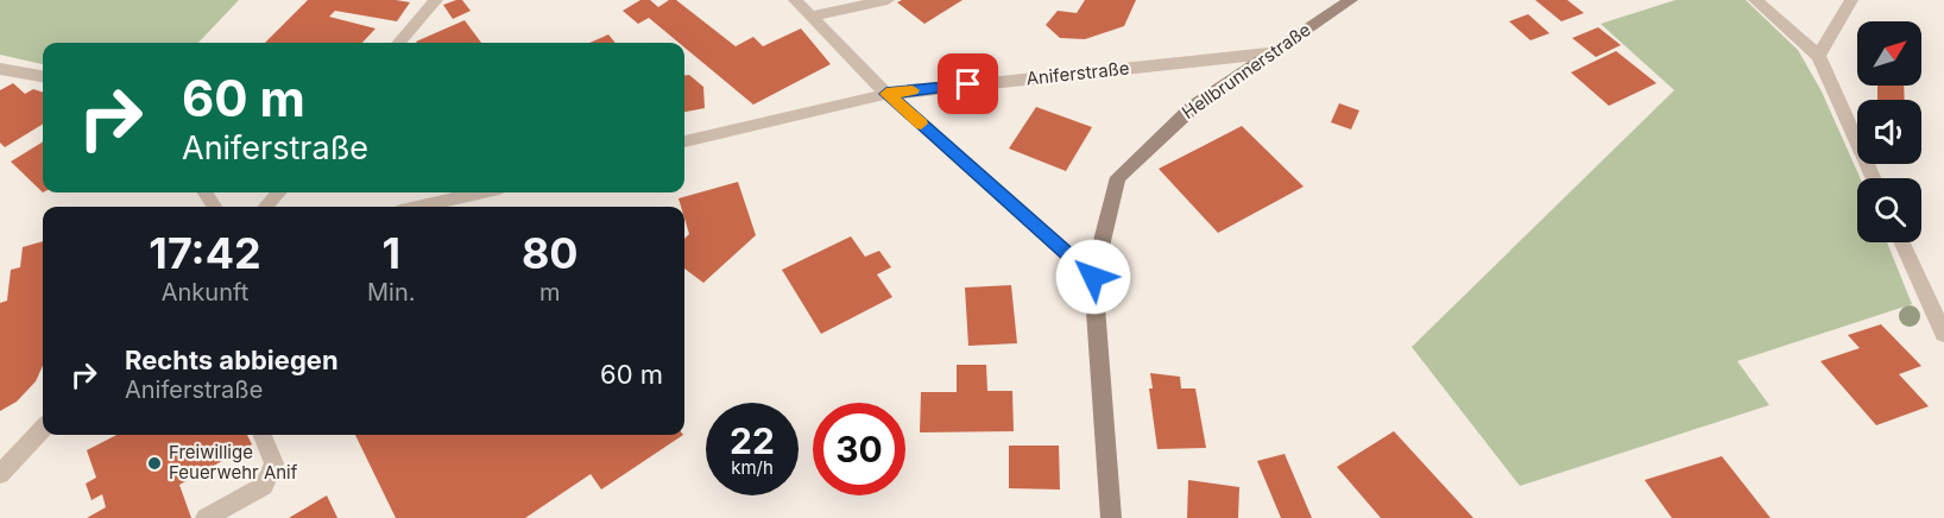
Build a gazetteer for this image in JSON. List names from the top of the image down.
{
  "streets": {
    "street": ["Hellbrunnerstraße", "Aniferstraße"]
  },
  "crossings": [
    ["Hellbrunnerstraße", "Aniferstraße"]
  ],
  "places": ["Freiwillige Feuerwehr Anif"],
  "north": "top right",
  "page": {
    "turn": ["60 m", "Aniferstraße"],
    "eta": [
      "17:42",
      "Ankunft",
      "1",
      "Min.",
      "80",
      "m"
    ],
    "list": [
      {
        "name": "Rechts abbiegen",
        "note": "Aniferstraße",
        "value": "60 m"
      }
    ],
    "speed": "22 km/h",
    "limit": "30"
  }
}
